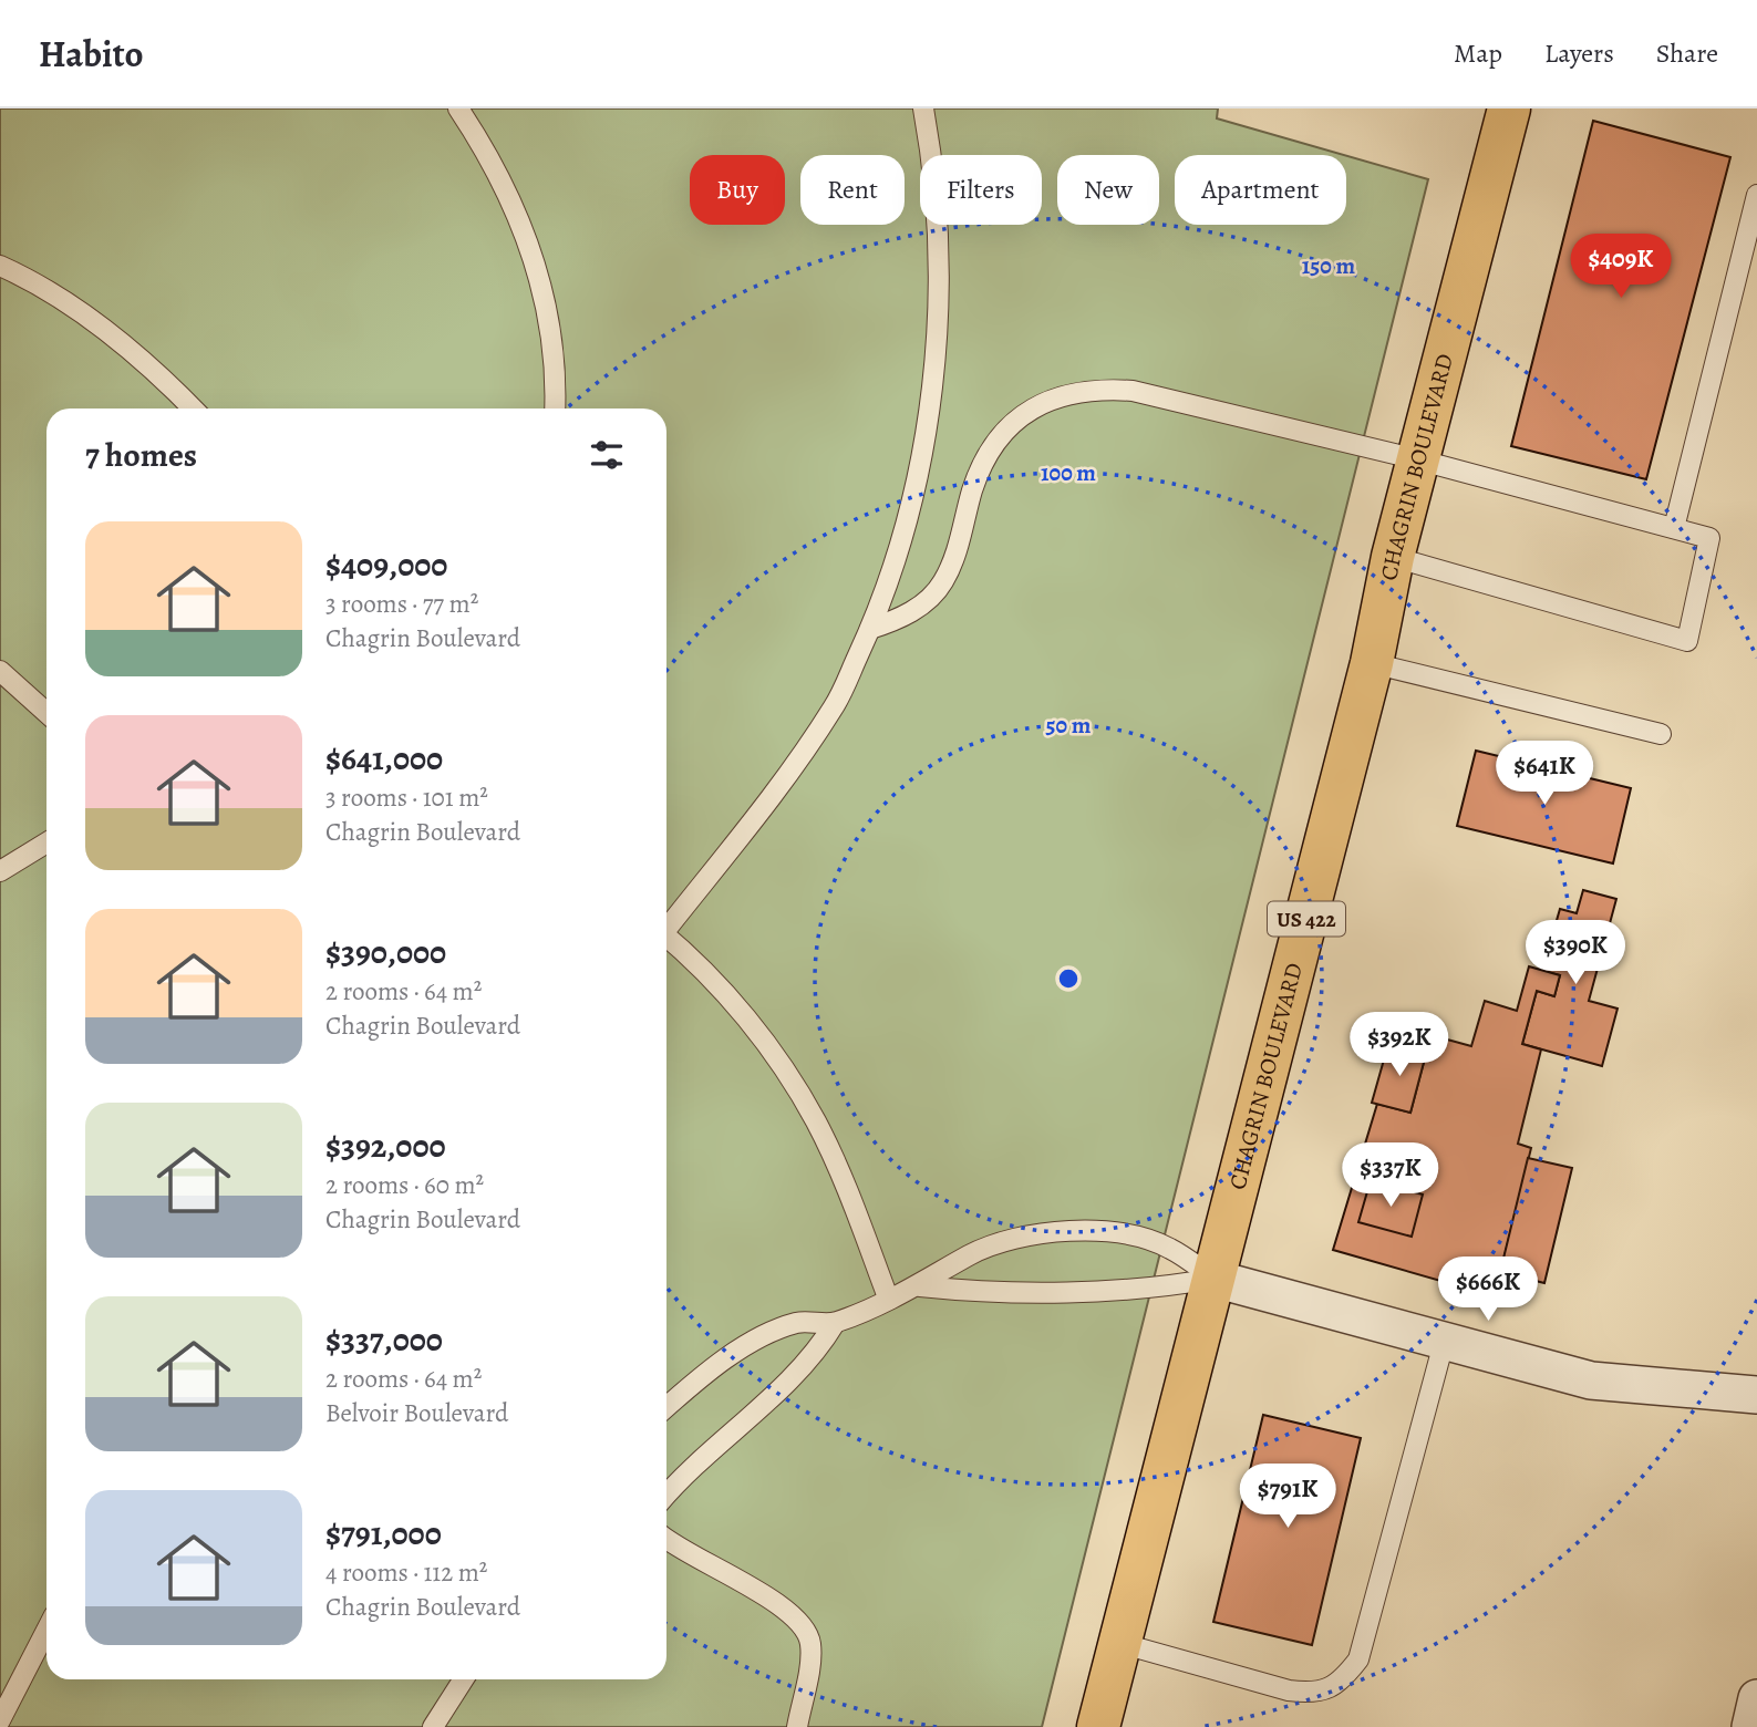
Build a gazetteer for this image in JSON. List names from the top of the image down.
{
  "streets": {
    "main road": ["CHAGRIN BOULEVARD", "US 422"]
  },
  "page": {
    "header": "Habito",
    "nav": ["Map", "Layers", "Share"],
    "chip": [
      "Buy",
      "Rent",
      "Filters",
      "New",
      "Apartment"
    ],
    "price": [
      "$409K",
      "$641K",
      "$390K",
      "$392K",
      "$337K",
      "$666K",
      "$791K"
    ],
    "heading": "7 homes",
    "list": [
      {
        "name": "$409,000",
        "note": "3 rooms · 77 m² · Chagrin Boulevard"
      },
      {
        "name": "$641,000",
        "note": "3 rooms · 101 m² · Chagrin Boulevard"
      },
      {
        "name": "$390,000",
        "note": "2 rooms · 64 m² · Chagrin Boulevard"
      },
      {
        "name": "$392,000",
        "note": "2 rooms · 60 m² · Chagrin Boulevard"
      },
      {
        "name": "$337,000",
        "note": "2 rooms · 64 m² · Belvoir Boulevard"
      },
      {
        "name": "$791,000",
        "note": "4 rooms · 112 m² · Chagrin Boulevard"
      }
    ]
  },
  "rings": ["150 m", "100 m", "50 m"]
}
